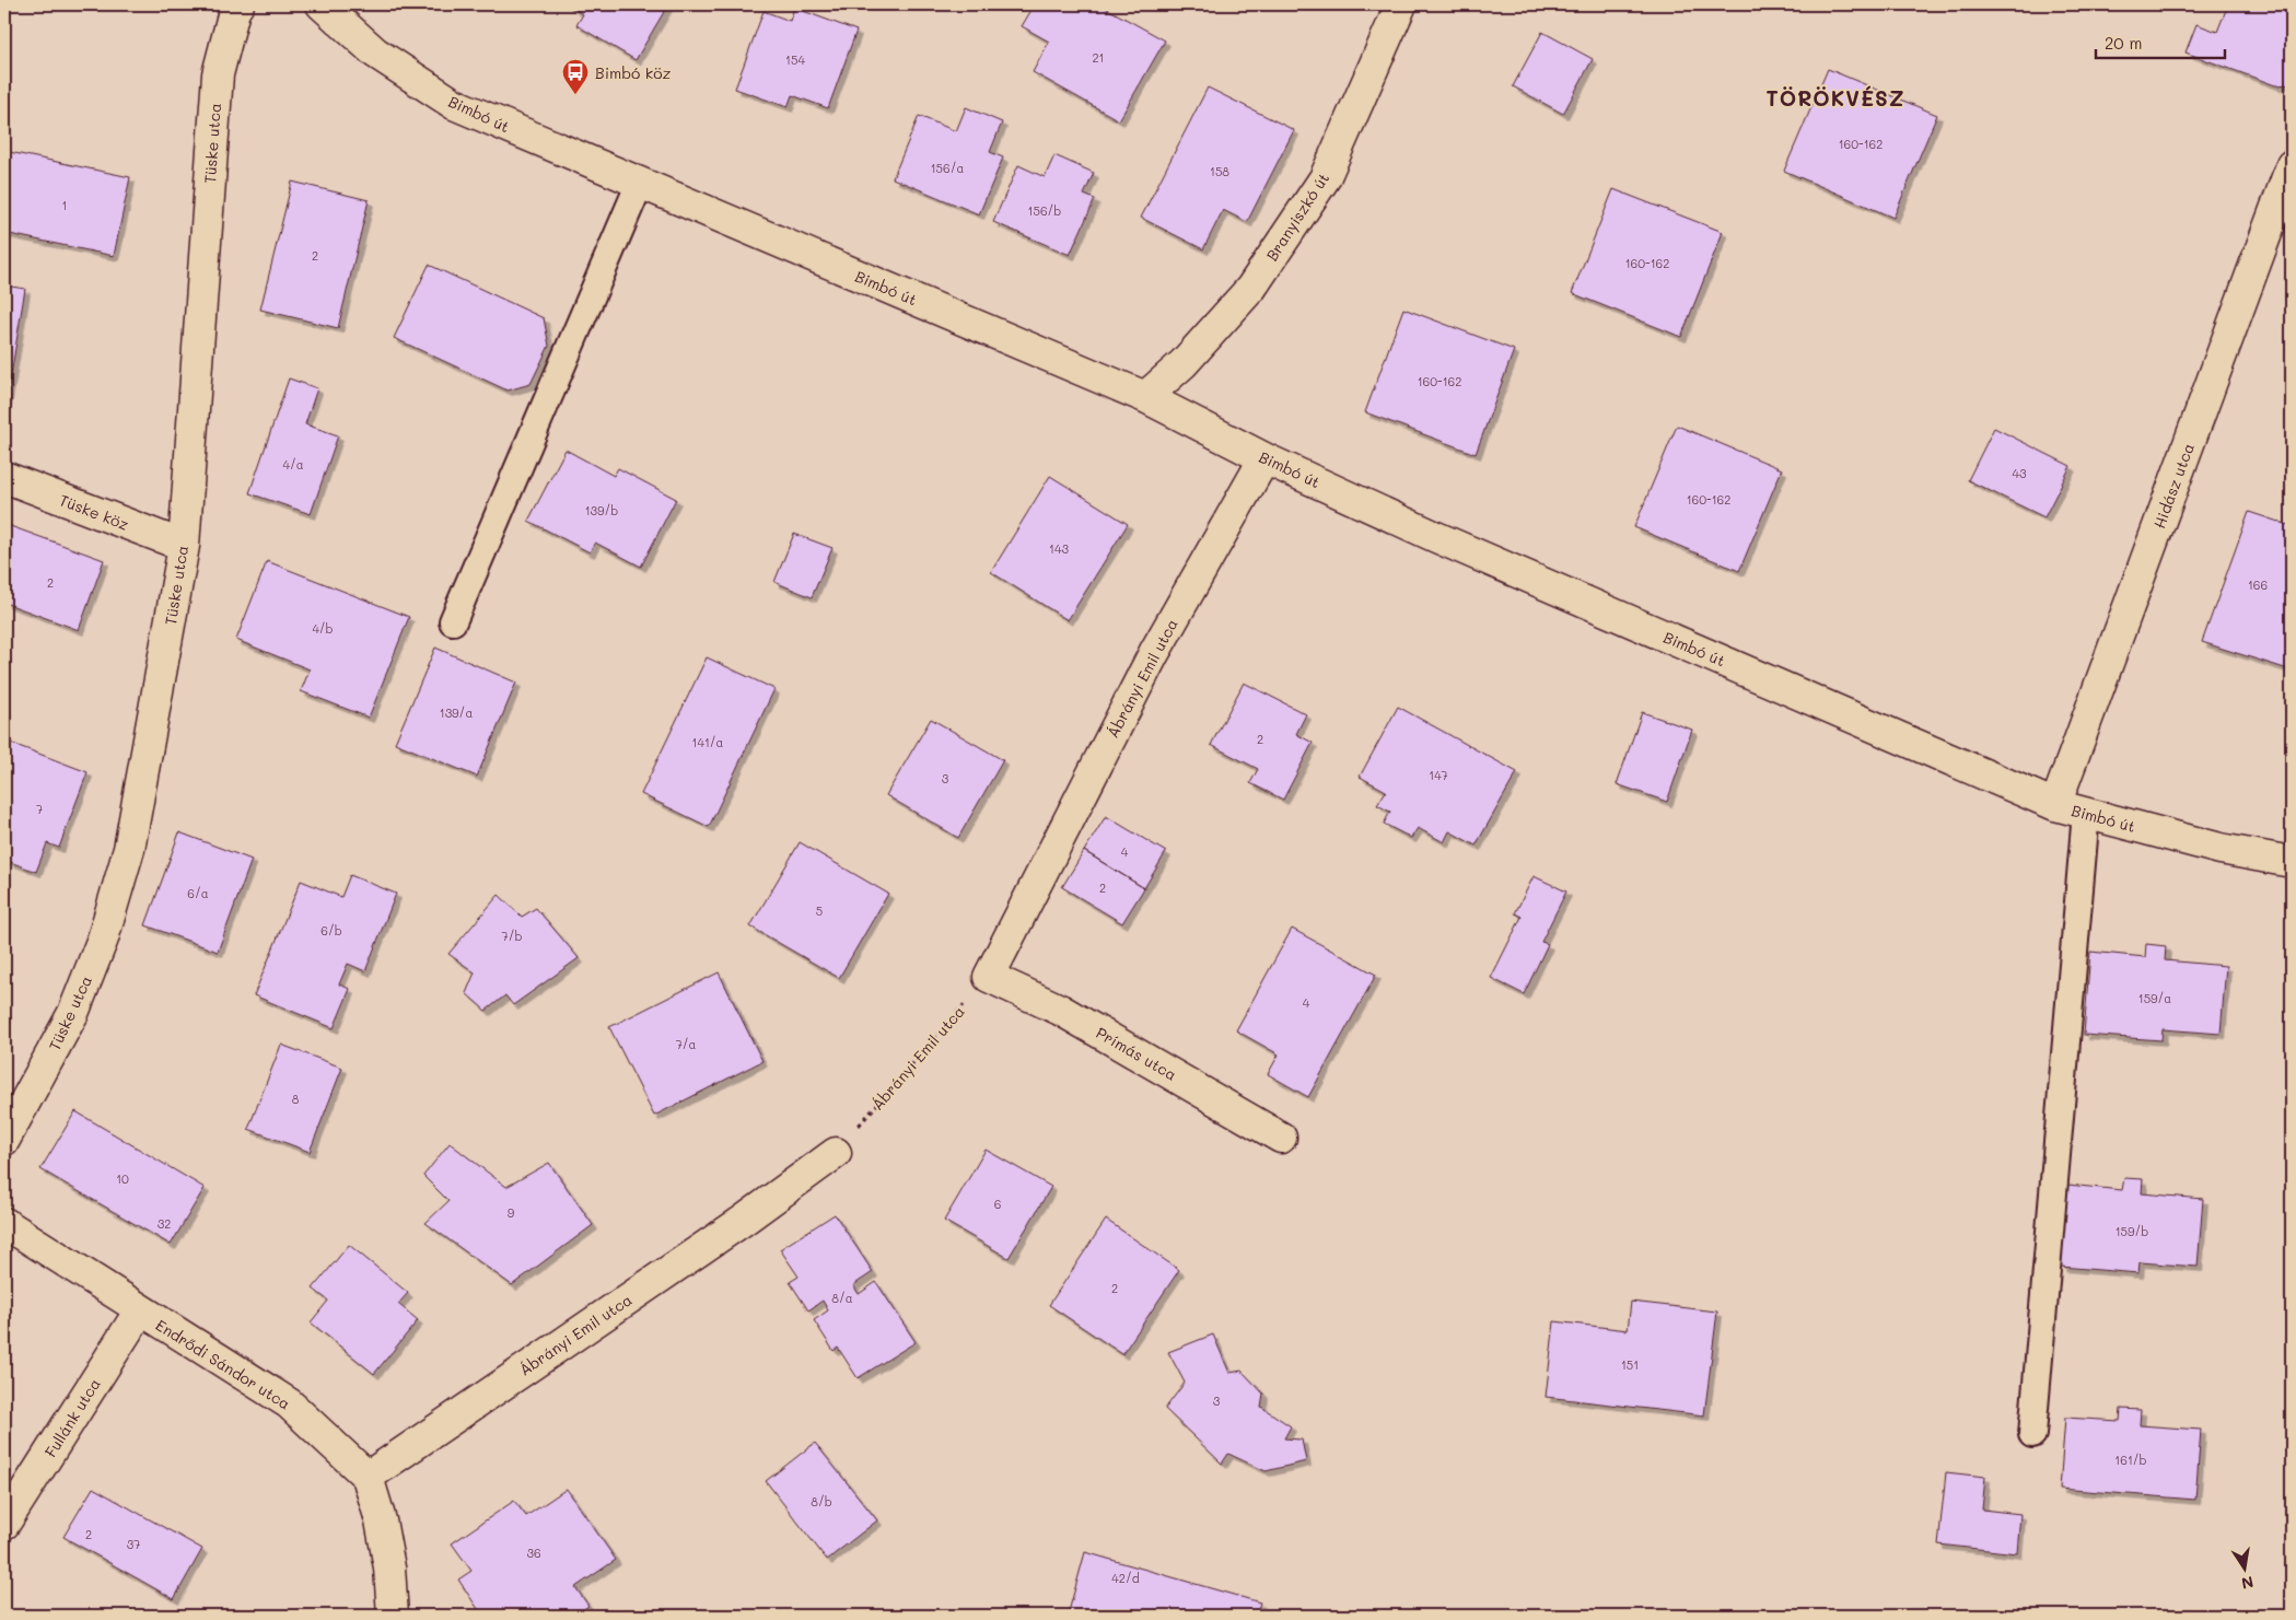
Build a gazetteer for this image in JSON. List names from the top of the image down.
{
  "streets": {
    "street": [
      "Bimbó út",
      "Tüske utca",
      "Branyiszkó út",
      "Hidász utca",
      "Tüske köz",
      "Ábrányi Emil utca",
      "Prímás utca",
      "Endrődi Sándor utca",
      "Fullánk utca"
    ]
  },
  "crossings": [
    ["Bimbó út", "Branyiszkó út"],
    ["Bimbó út", "Hidász utca"],
    ["Bimbó út", "Ábrányi Emil utca"],
    ["Tüske utca", "Tüske köz"],
    ["Ábrányi Emil utca", "Prímás utca"],
    ["Ábrányi Emil utca", "Endrődi Sándor utca"],
    ["Endrődi Sándor utca", "Fullánk utca"]
  ],
  "districts": ["TÖRÖKVÉSZ"],
  "places": {
    "bus stop": ["Bimbó köz"]
  },
  "house_numbers": [
    "21",
    "154",
    "160-162",
    "156/a",
    "158",
    "1",
    "156/b",
    "2",
    "160-162",
    "160-162",
    "4/a",
    "43",
    "160-162",
    "139/b",
    "143",
    "2",
    "166",
    "4/b",
    "139/a",
    "2",
    "141/a",
    "147",
    "3",
    "7",
    "4",
    "2",
    "6/a",
    "5",
    "6/b",
    "7/b",
    "159/a",
    "4",
    "7/a",
    "8",
    "10",
    "6",
    "9",
    "32",
    "159/b",
    "2",
    "8/a",
    "151",
    "3",
    "161/b",
    "8/b",
    "2",
    "37",
    "36",
    "42/d"
  ],
  "scale_bar": "20 m",
  "north": "bottom"
}
